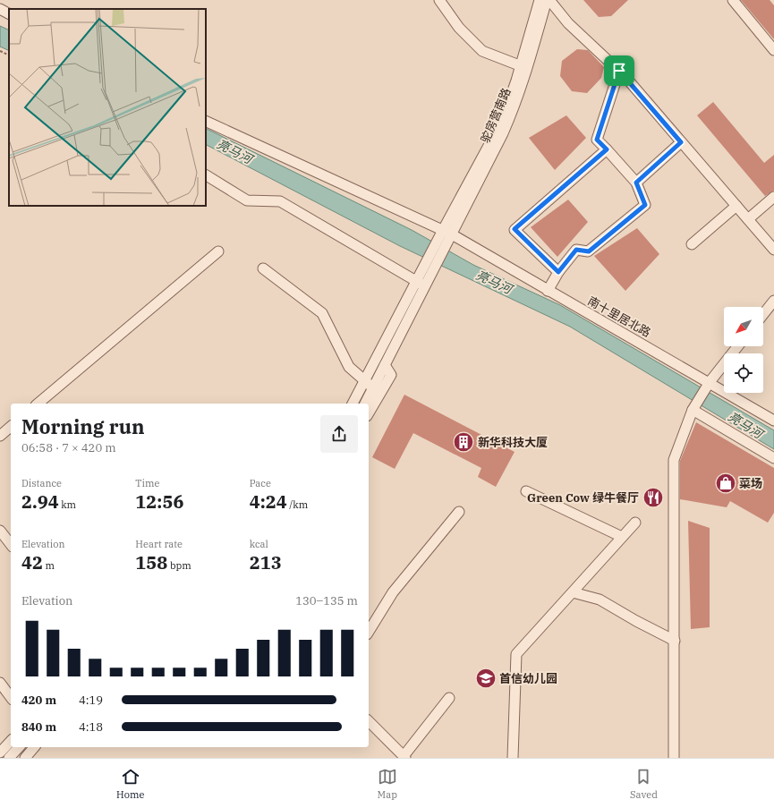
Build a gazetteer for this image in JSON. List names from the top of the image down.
{
  "streets": {
    "street": ["驼房营南路", "南十里居北路"]
  },
  "crossings": [
    ["驼房营南路", "南十里居北路"]
  ],
  "water": ["亮马河"],
  "places": {
    "building": ["新华科技大厦"],
    "shop": ["菜场"],
    "restaurant": ["Green Cow 绿牛餐厅"],
    "school or university": ["首信幼儿园"]
  },
  "north": "bottom left",
  "page": {
    "heading": ["Morning run", "06:58 · 7 × 420 m"],
    "stats": [
      ["Distance", "2.94 km"],
      ["Time", "12:56"],
      ["Pace", "4:24 /km"],
      ["Elevation", "42 m"],
      ["Heart rate", "158 bpm"],
      ["kcal", "213"]
    ],
    "chart": ["Elevation", "130–135 m"],
    "list": [
      {
        "name": "420 m",
        "note": "4:19"
      },
      {
        "name": "840 m",
        "note": "4:18"
      }
    ],
    "tabs": ["Home", "Map", "Saved"]
  }
}
